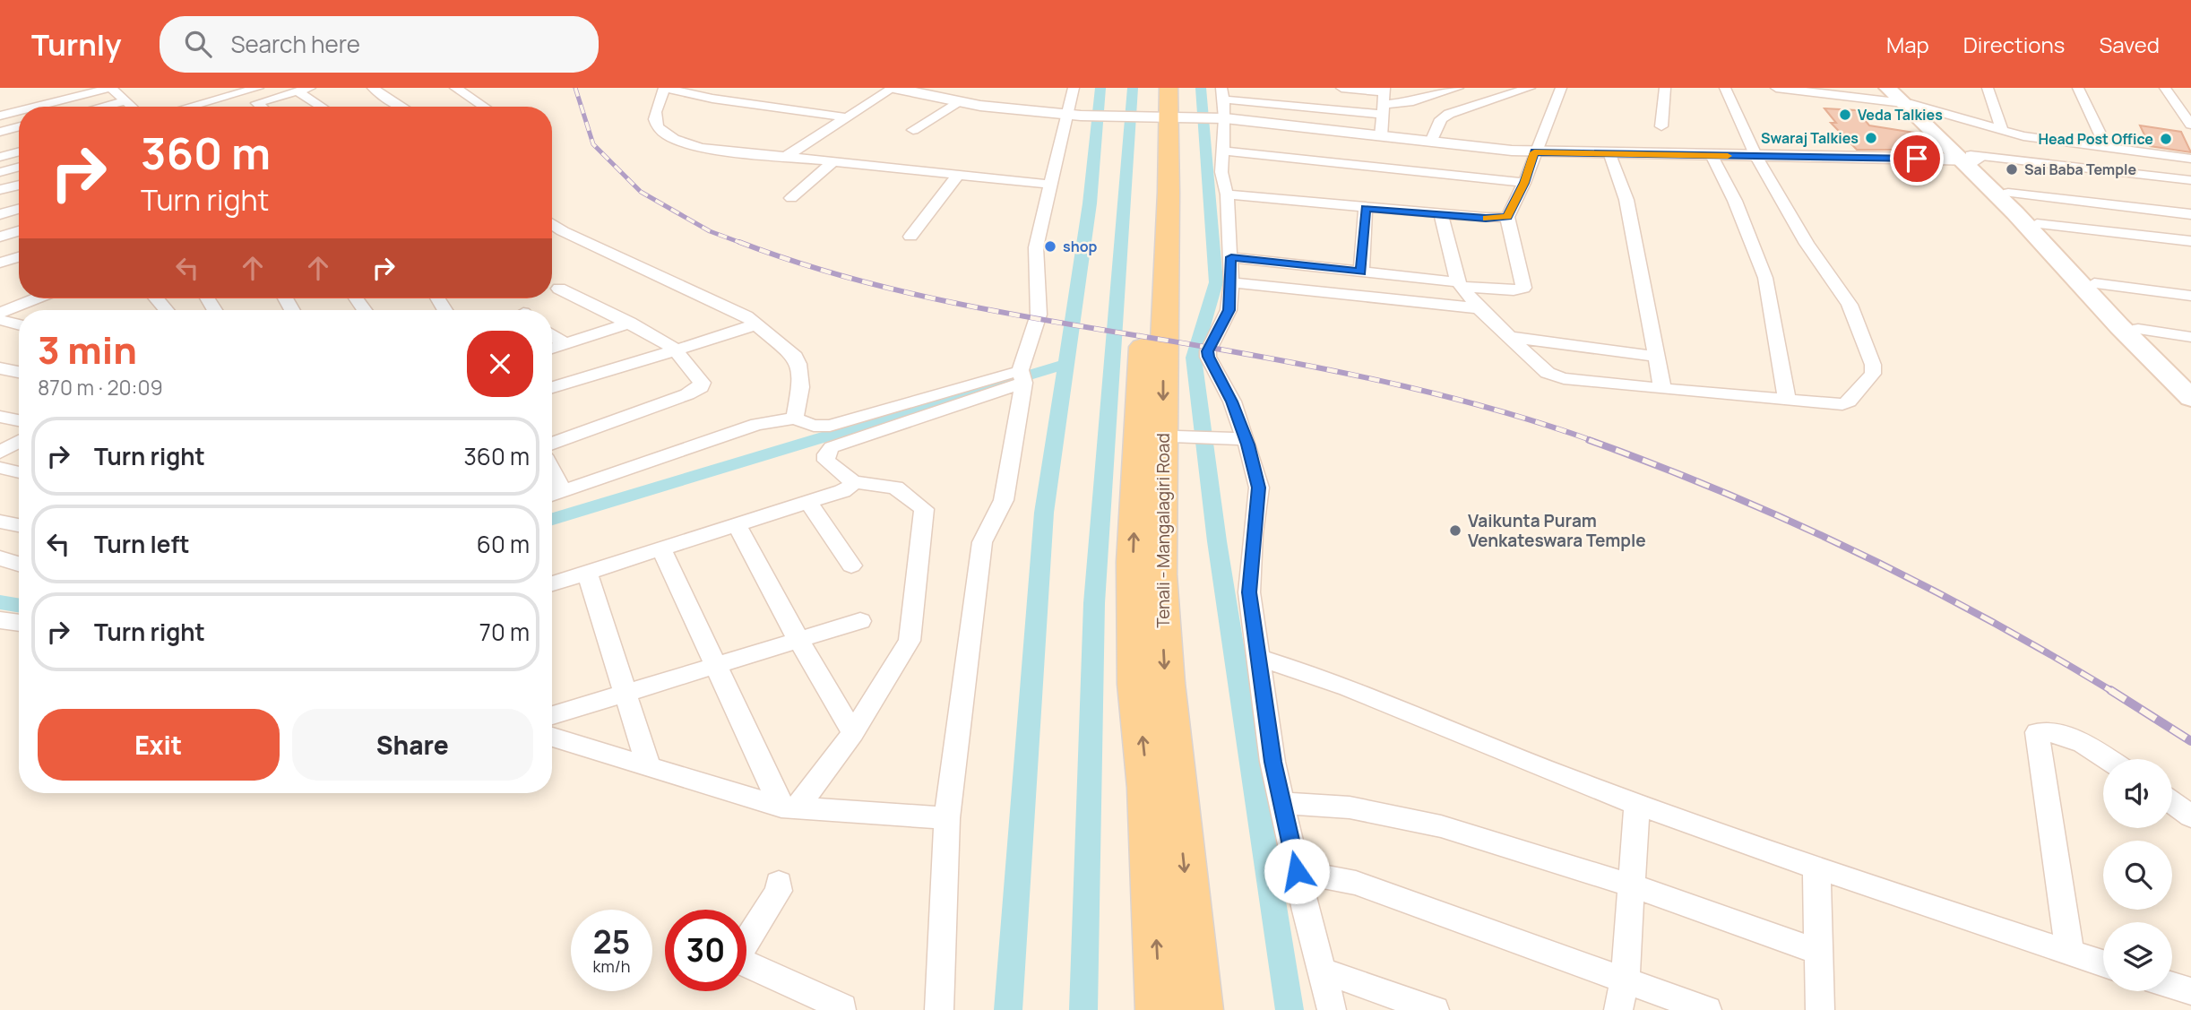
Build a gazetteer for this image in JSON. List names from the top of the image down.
{
  "streets": {
    "main road": ["Tenali - Mangalagiri Road"]
  },
  "places": [
    "Veda Talkies",
    "Swaraj Talkies",
    "Head Post Office",
    "Sai Baba Temple",
    "shop",
    "Vaikunta Puram Venkateswara Temple"
  ],
  "page": {
    "header": "Turnly",
    "search": "Search here",
    "nav": ["Map", "Directions", "Saved"],
    "turn": ["360 m", "Turn right"],
    "heading": ["3 min", "870 m · 20:09"],
    "list": [
      {
        "name": "Turn right",
        "value": "360 m"
      },
      {
        "name": "Turn left",
        "value": "60 m"
      },
      {
        "name": "Turn right",
        "value": "70 m"
      }
    ],
    "buttons": ["Exit", "Share"],
    "speed": "25 km/h",
    "limit": "30"
  }
}
